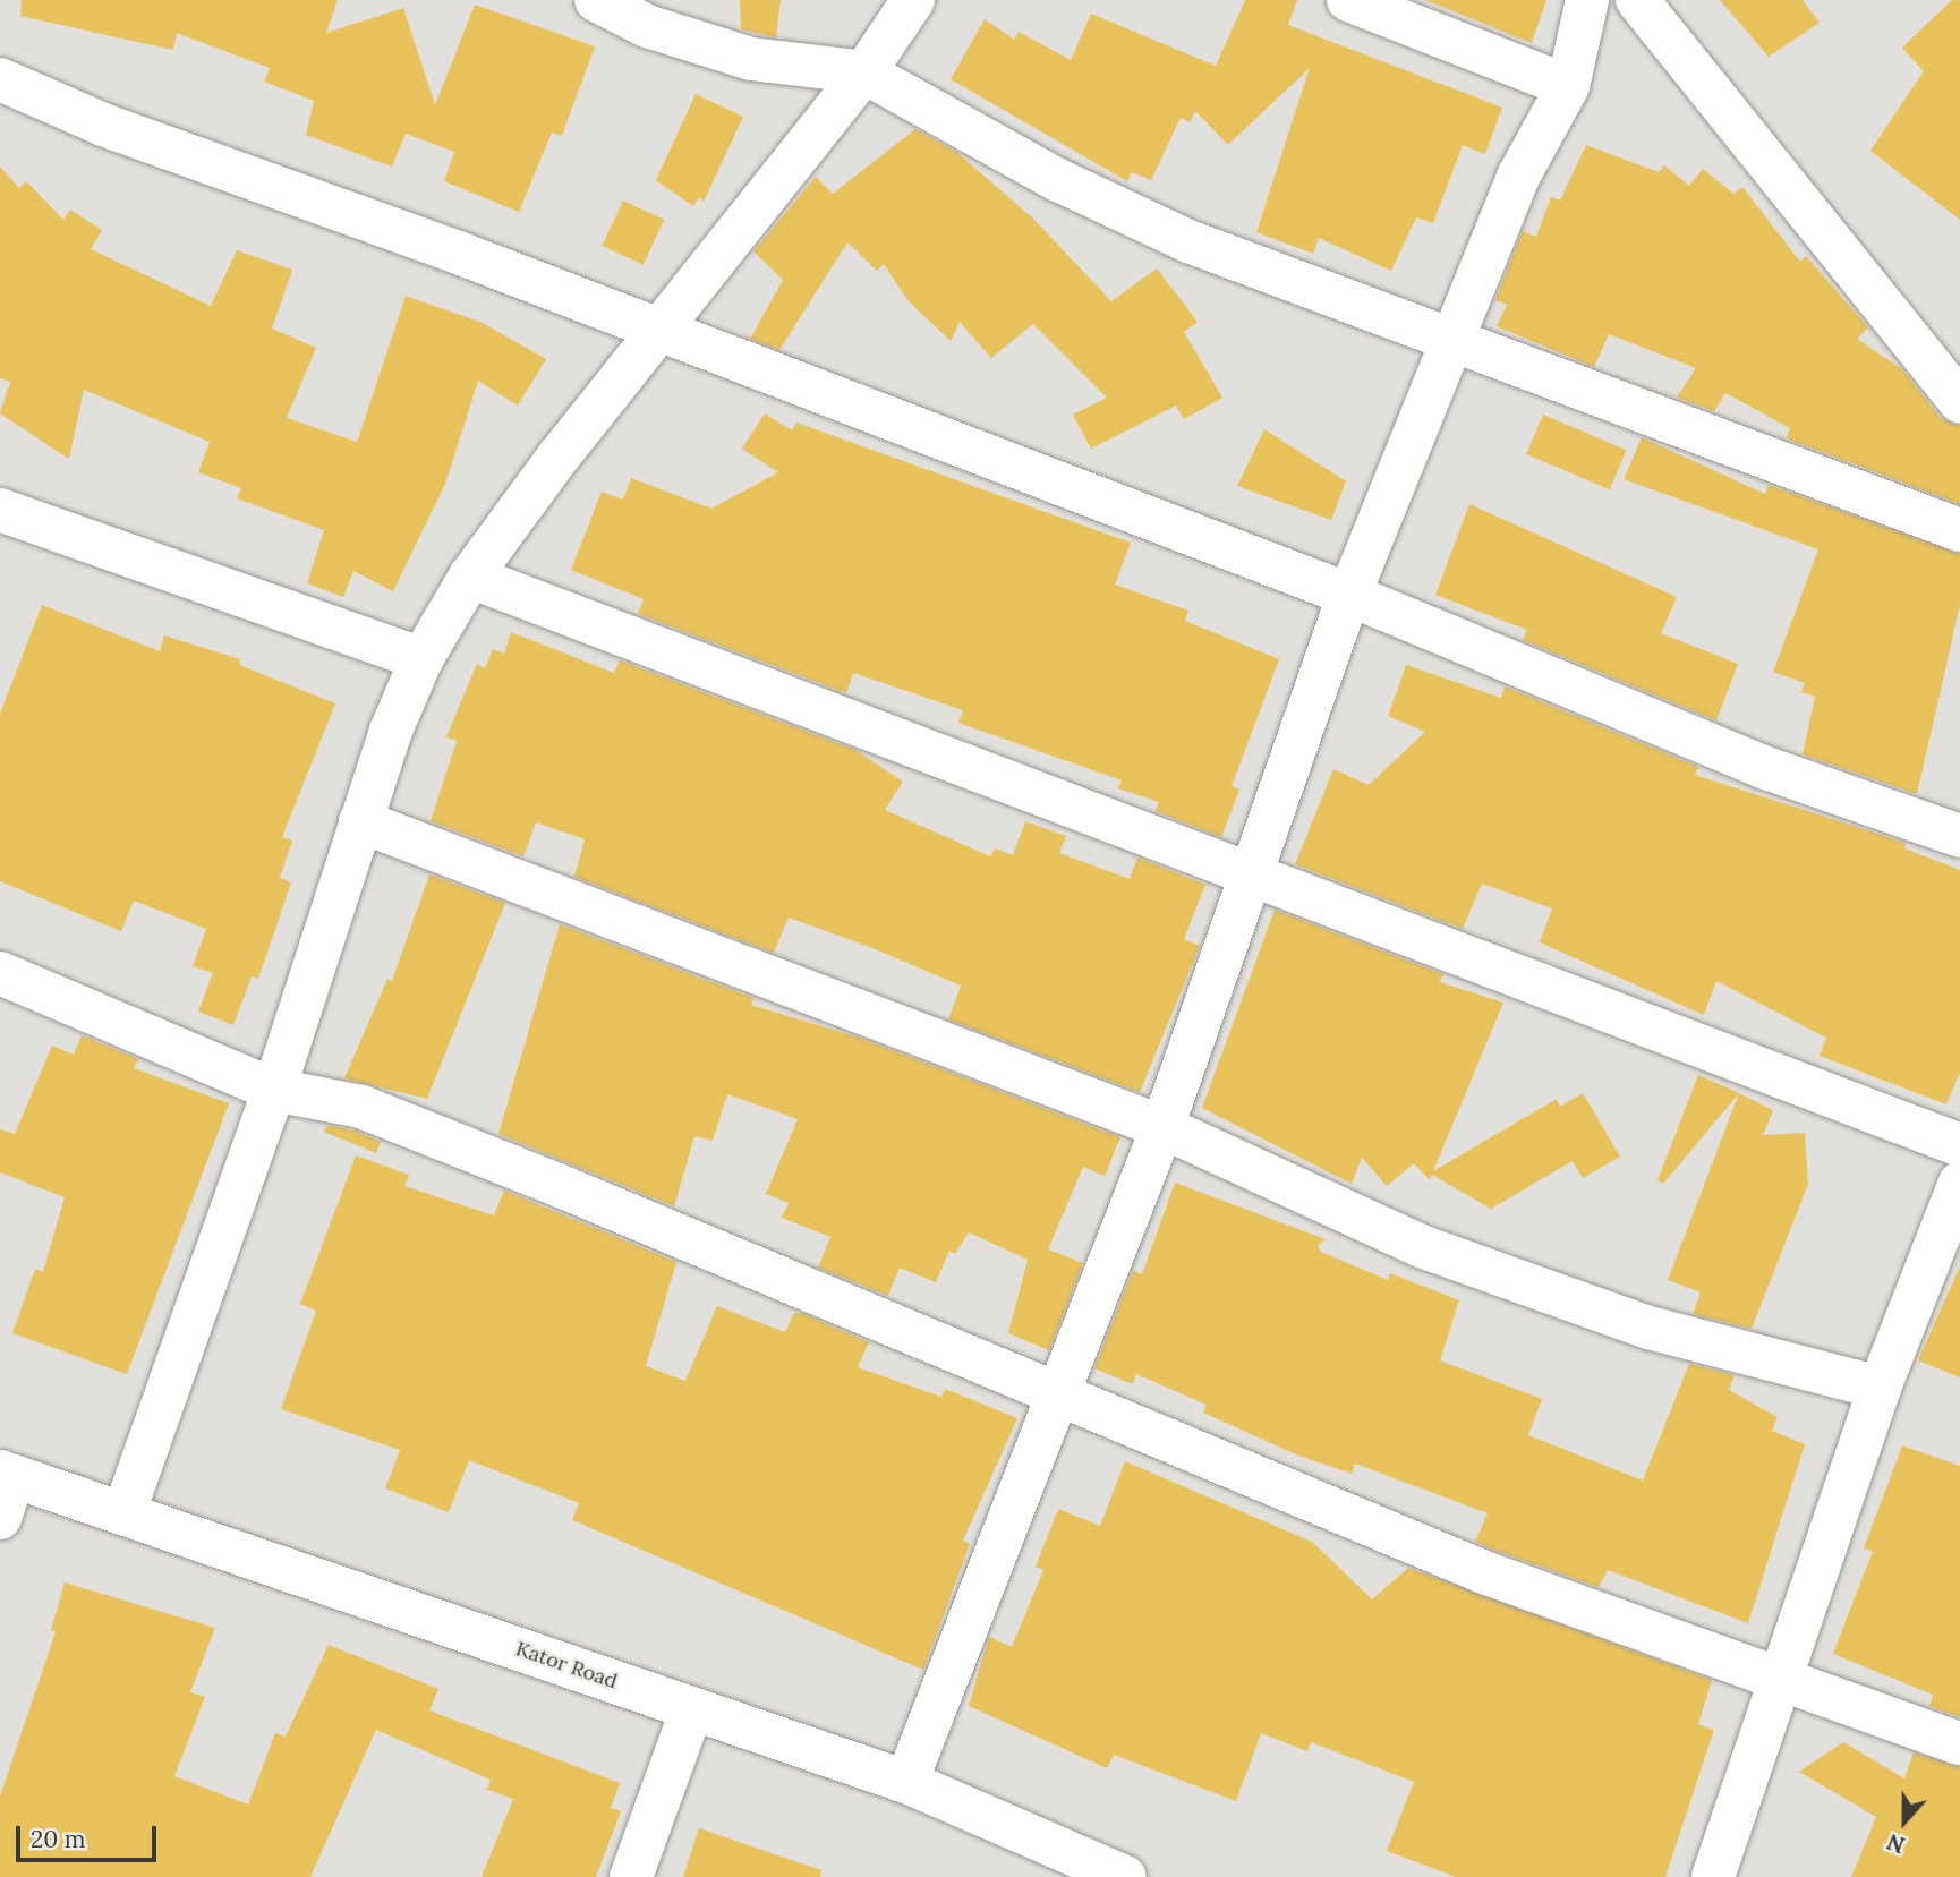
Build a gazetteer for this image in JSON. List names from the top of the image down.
{
  "streets": {
    "street": ["Kator Road"]
  },
  "scale_bar": "20 m",
  "north": "bottom"
}
